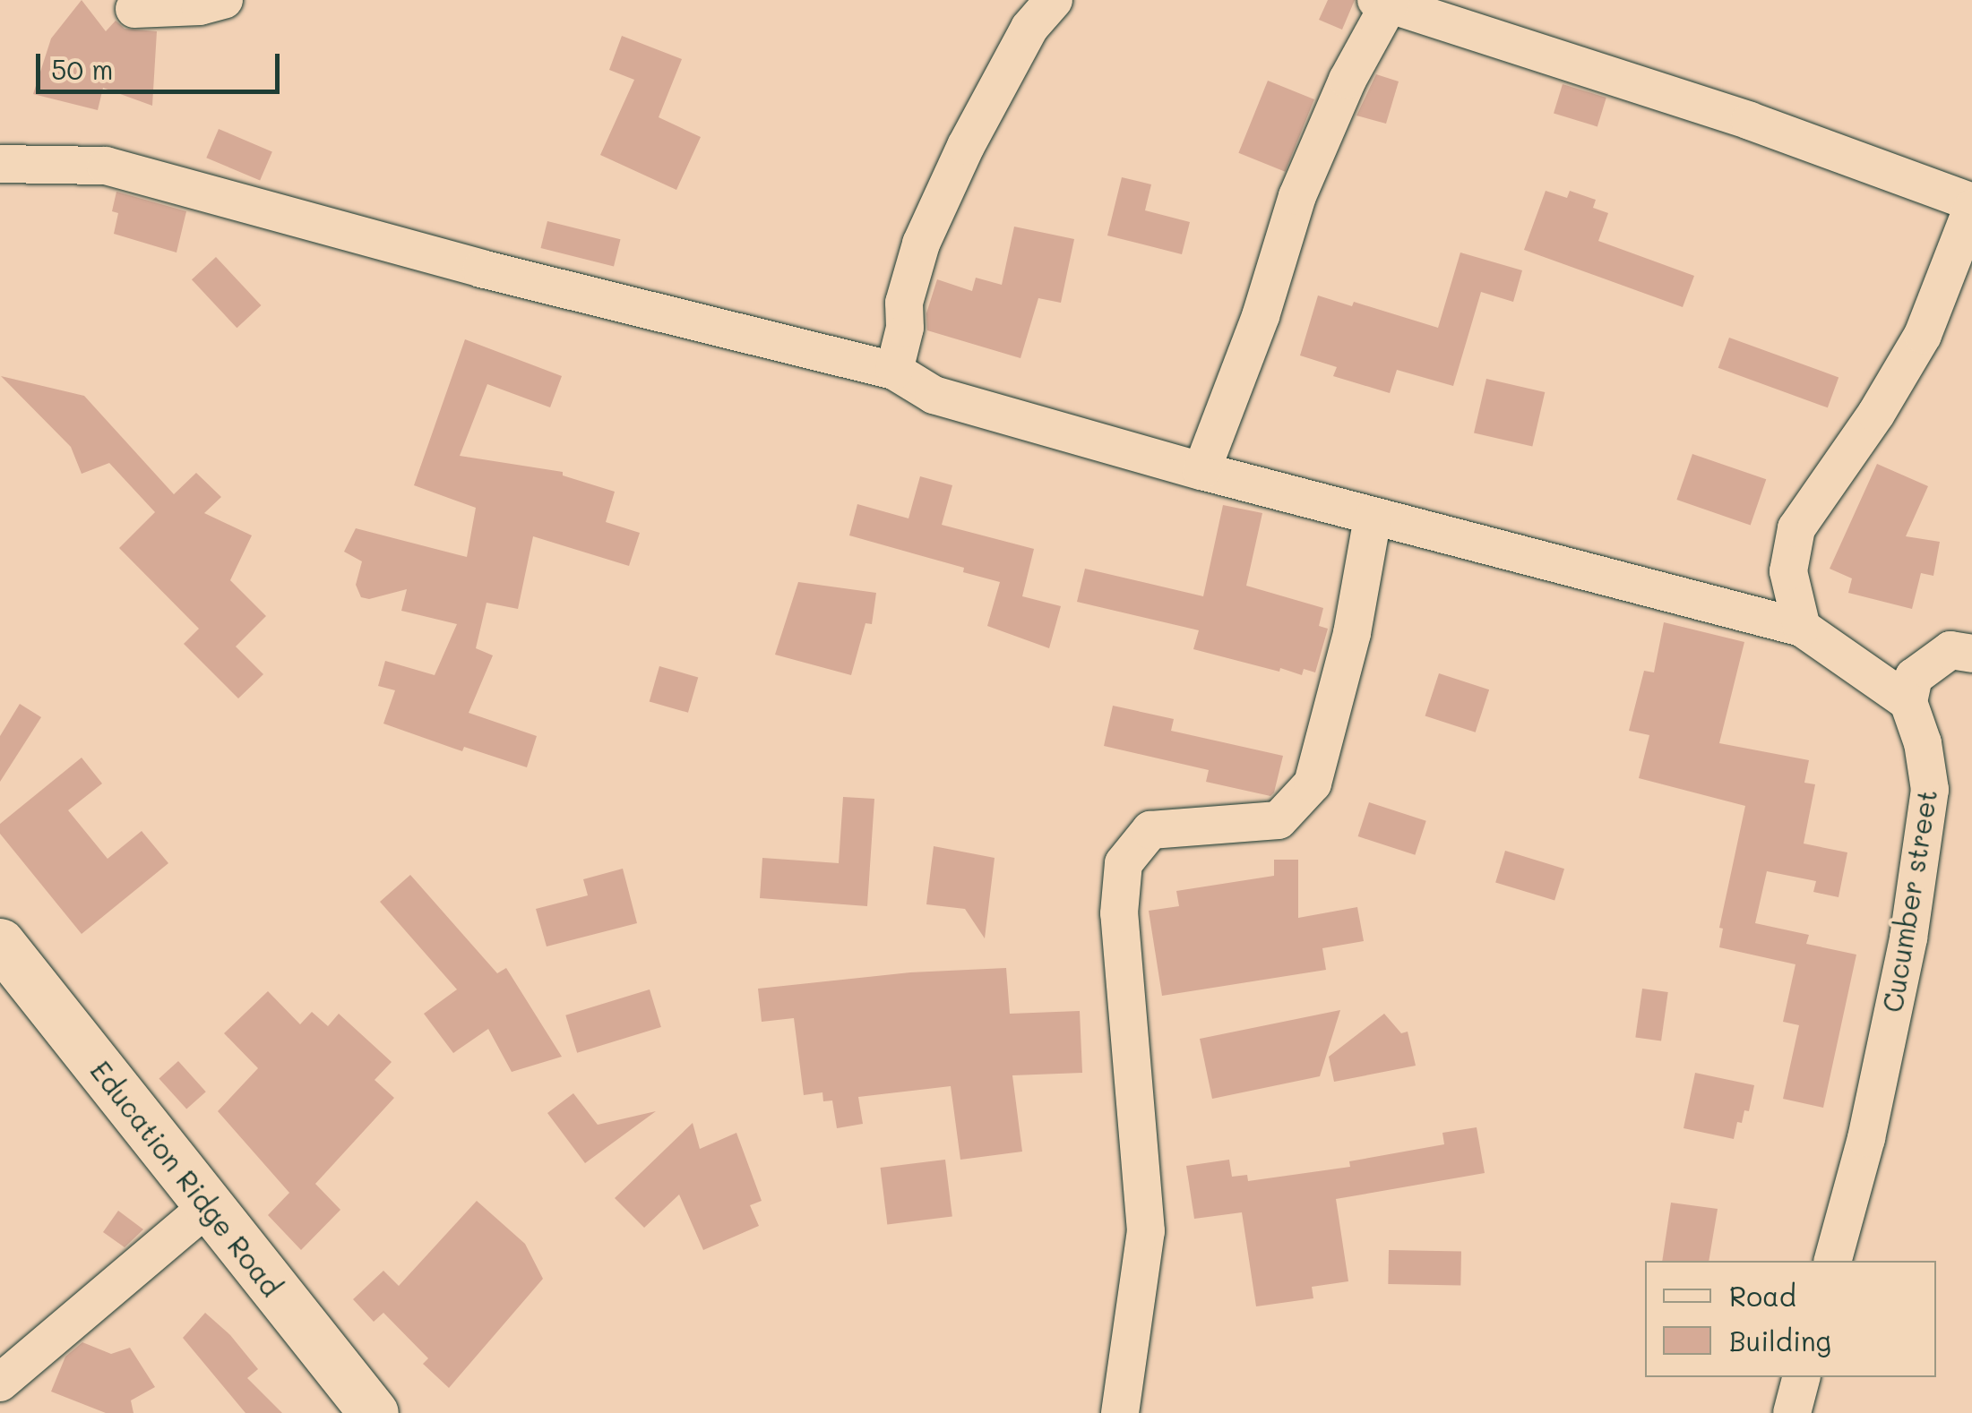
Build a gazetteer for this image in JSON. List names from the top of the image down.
{
  "streets": {
    "main road": ["Education Ridge Road"],
    "street": ["Cucumber street"]
  },
  "legend": ["Road", "Building"],
  "scale_bar": "50 m"
}
